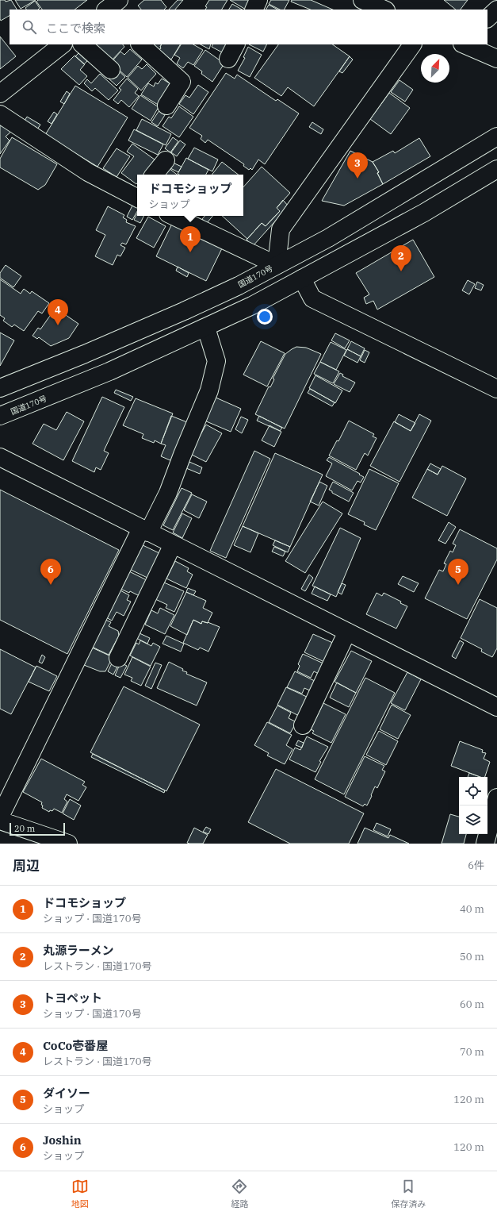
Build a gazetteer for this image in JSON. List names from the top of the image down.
{
  "streets": {
    "main road": ["国道170号"]
  },
  "scale_bar": "20 m",
  "north": "top right",
  "page": {
    "search": "ここで検索",
    "pins": [
      "3",
      "1",
      "2",
      "4",
      "5",
      "6"
    ],
    "popup": ["ドコモショップ", "ショップ"],
    "scale": "20 m",
    "heading": ["周辺", "6件"],
    "list": [
      {
        "mark": "1",
        "name": "ドコモショップ",
        "note": "ショップ · 国道170号",
        "value": "40 m"
      },
      {
        "mark": "2",
        "name": "丸源ラーメン",
        "note": "レストラン · 国道170号",
        "value": "50 m"
      },
      {
        "mark": "3",
        "name": "トヨペット",
        "note": "ショップ · 国道170号",
        "value": "60 m"
      },
      {
        "mark": "4",
        "name": "CoCo壱番屋",
        "note": "レストラン · 国道170号",
        "value": "70 m"
      },
      {
        "mark": "5",
        "name": "ダイソー",
        "note": "ショップ",
        "value": "120 m"
      },
      {
        "mark": "6",
        "name": "Joshin",
        "note": "ショップ",
        "value": "120 m"
      }
    ],
    "nav": ["地図", "経路", "保存済み"]
  }
}
